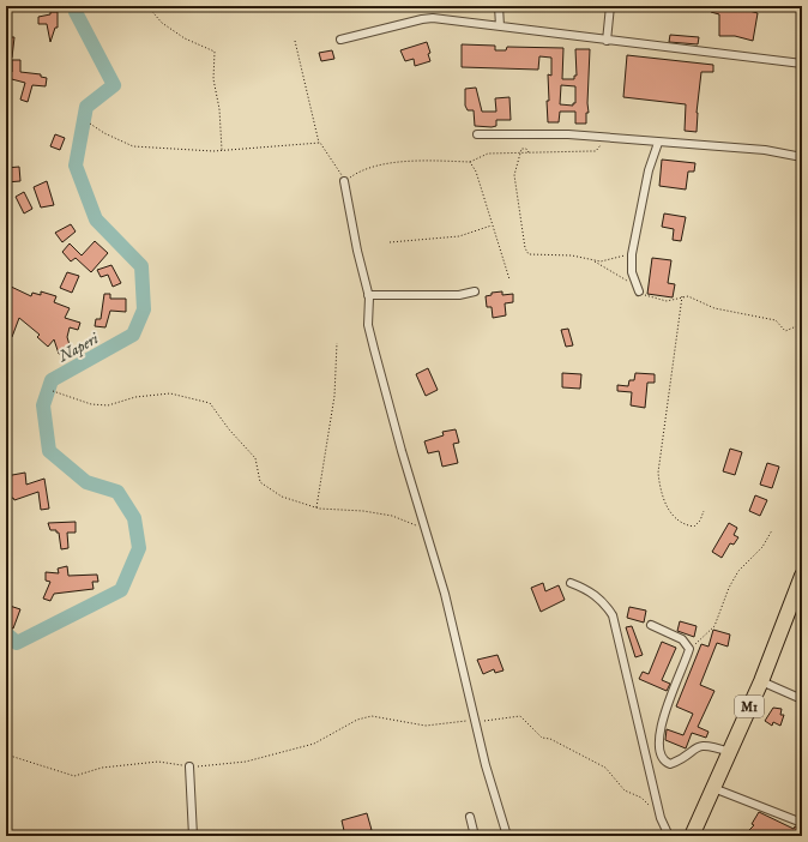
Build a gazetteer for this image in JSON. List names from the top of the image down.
{
  "streets": {
    "highway": ["M1"]
  },
  "water": ["Naperi"]
}
